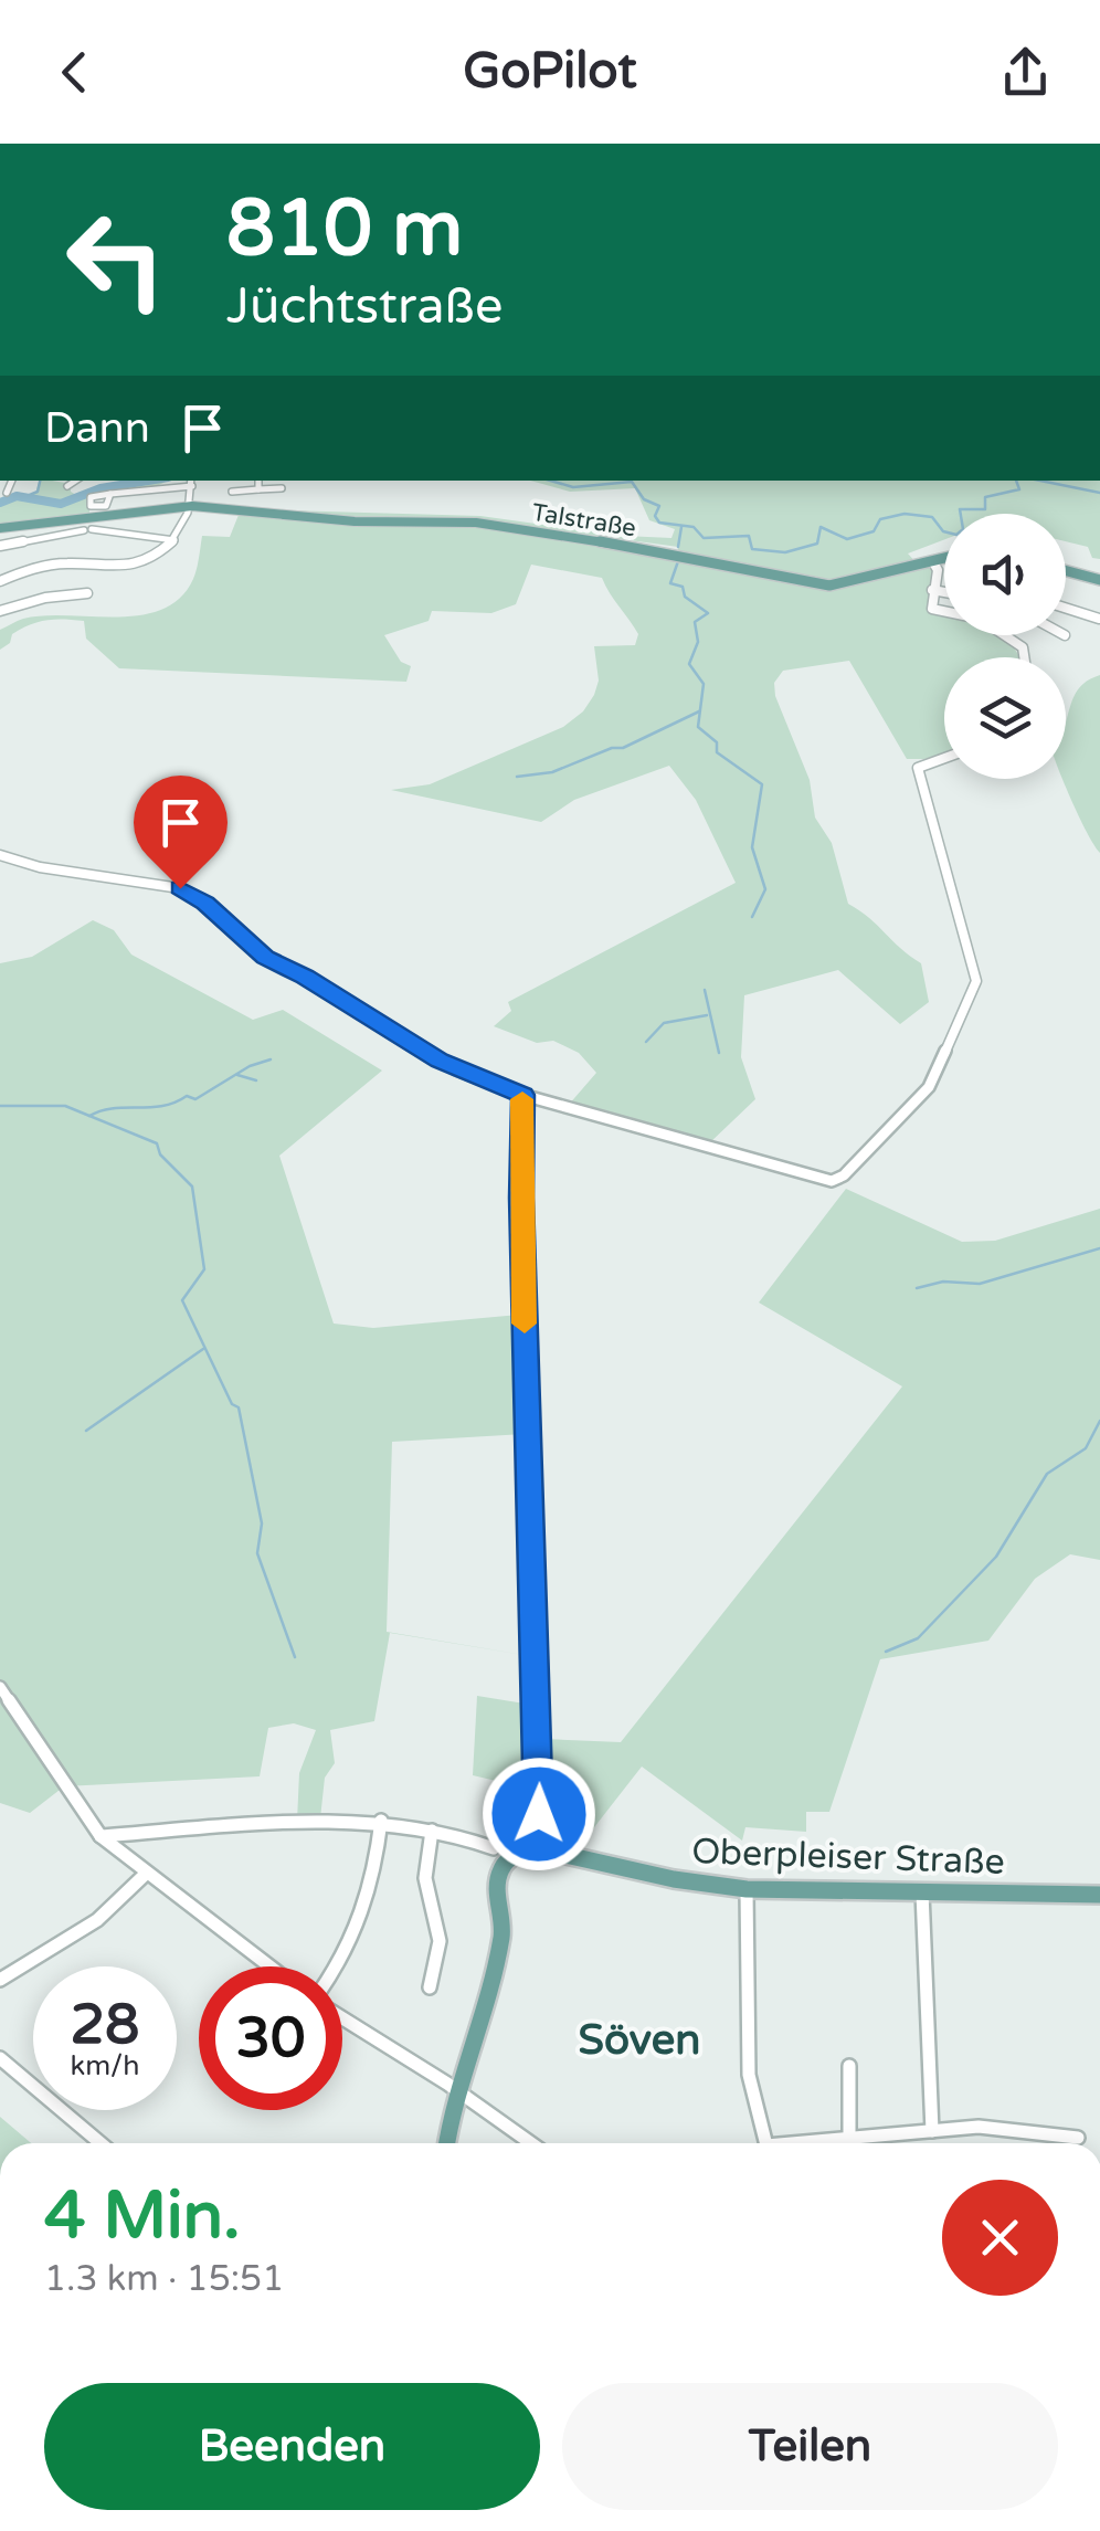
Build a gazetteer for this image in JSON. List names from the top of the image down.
{
  "streets": {
    "main road": ["Talstraße", "Oberpleiser Straße"]
  },
  "districts": ["Söven"],
  "page": {
    "header": "GoPilot",
    "turn": ["810 m", "Jüchtstraße"],
    "then": "Dann",
    "speed": "28 km/h",
    "limit": "30",
    "heading": ["4 Min.", "1.3 km · 15:51"],
    "buttons": ["Beenden", "Teilen"]
  }
}
